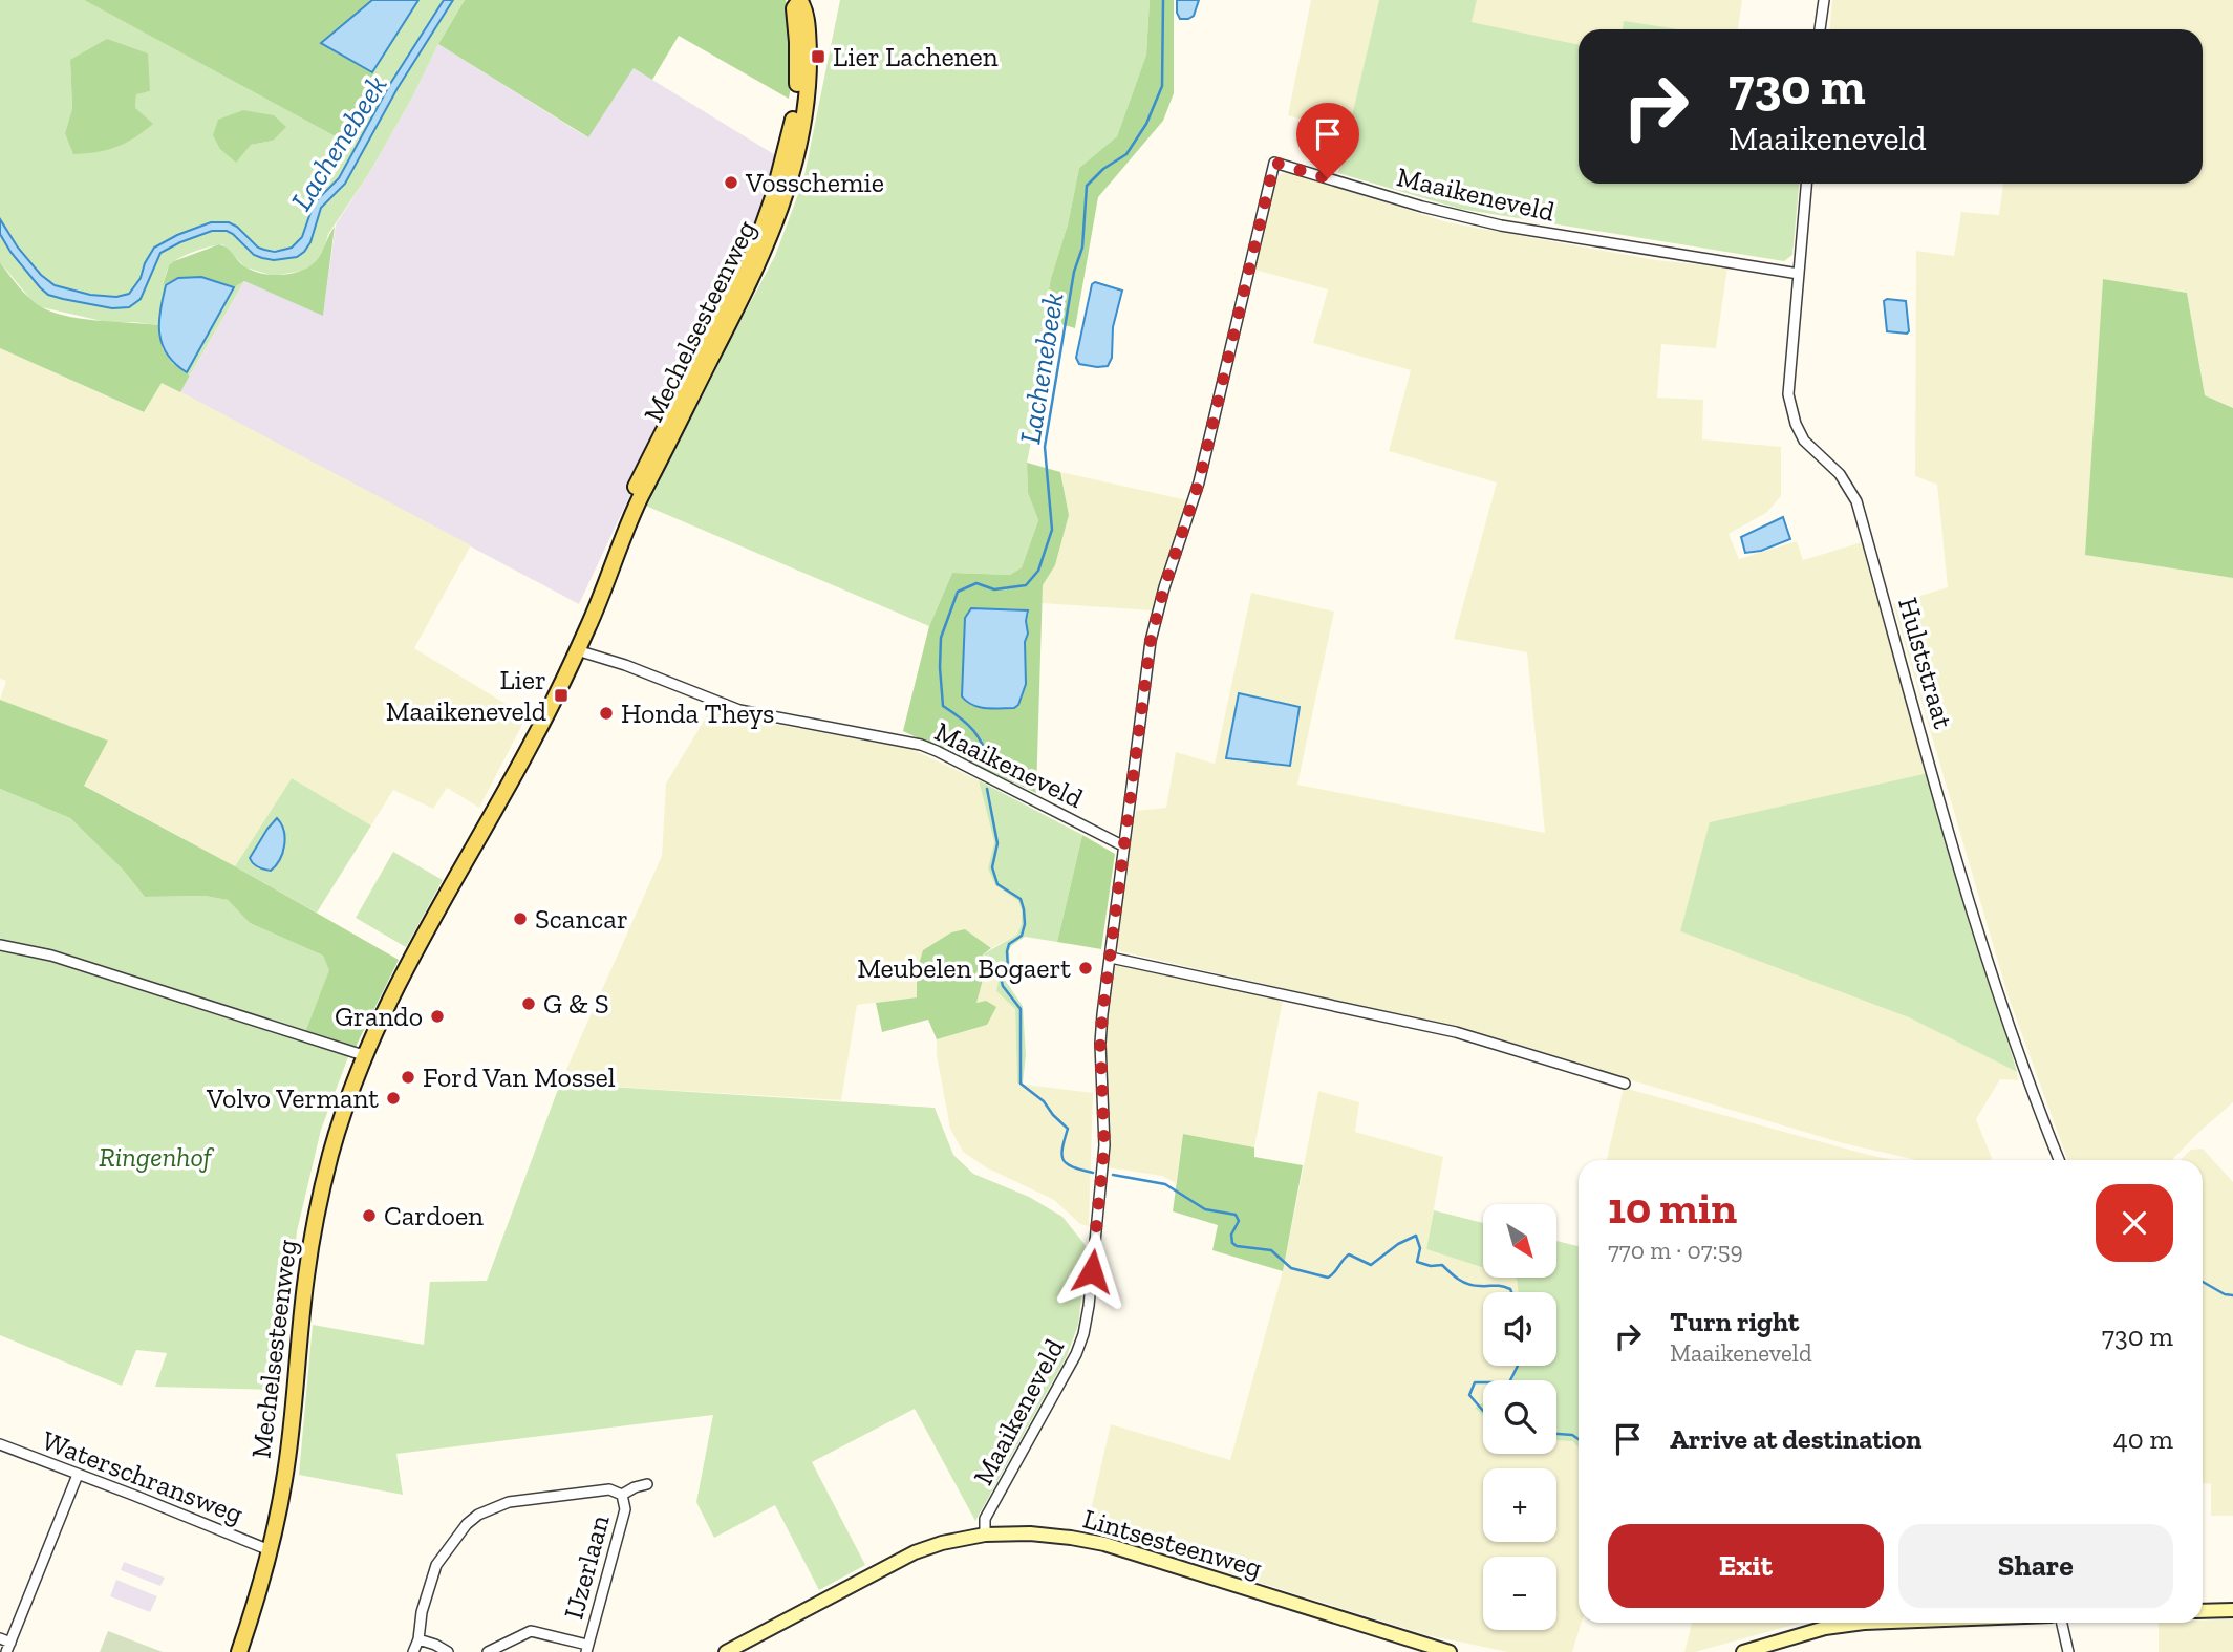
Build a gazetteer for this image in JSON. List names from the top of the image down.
{
  "streets": {
    "main road": ["Mechelsesteenweg"],
    "street": [
      "Maaikeneveld",
      "Hulststraat",
      "Waterschransweg",
      "Lintsesteenweg",
      "IJzerlaan"
    ]
  },
  "crossings": [
    ["Maaikeneveld", "Mechelsesteenweg"],
    ["Maaikeneveld", "Hulststraat"],
    ["Maaikeneveld", "Lintsesteenweg"],
    ["Mechelsesteenweg", "Waterschransweg"]
  ],
  "water": ["Lachenebeek"],
  "parks": ["Ringenhof"],
  "places": {
    "transit": ["Lier Lachenen", "Lier Maaikeneveld"],
    "other": [
      "Vosschemie",
      "Honda Theys",
      "Scancar",
      "Meubelen Bogaert",
      "G & S",
      "Grando",
      "Ford Van Mossel",
      "Volvo Vermant",
      "Cardoen"
    ]
  },
  "north": "bottom right",
  "page": {
    "turn": ["730 m", "Maaikeneveld"],
    "heading": ["10 min", "770 m · 07:59"],
    "map_buttons": ["+", "−"],
    "list": [
      {
        "name": "Turn right",
        "note": "Maaikeneveld",
        "value": "730 m"
      },
      {
        "name": "Arrive at destination",
        "value": "40 m"
      }
    ],
    "buttons": ["Exit", "Share"]
  }
}
